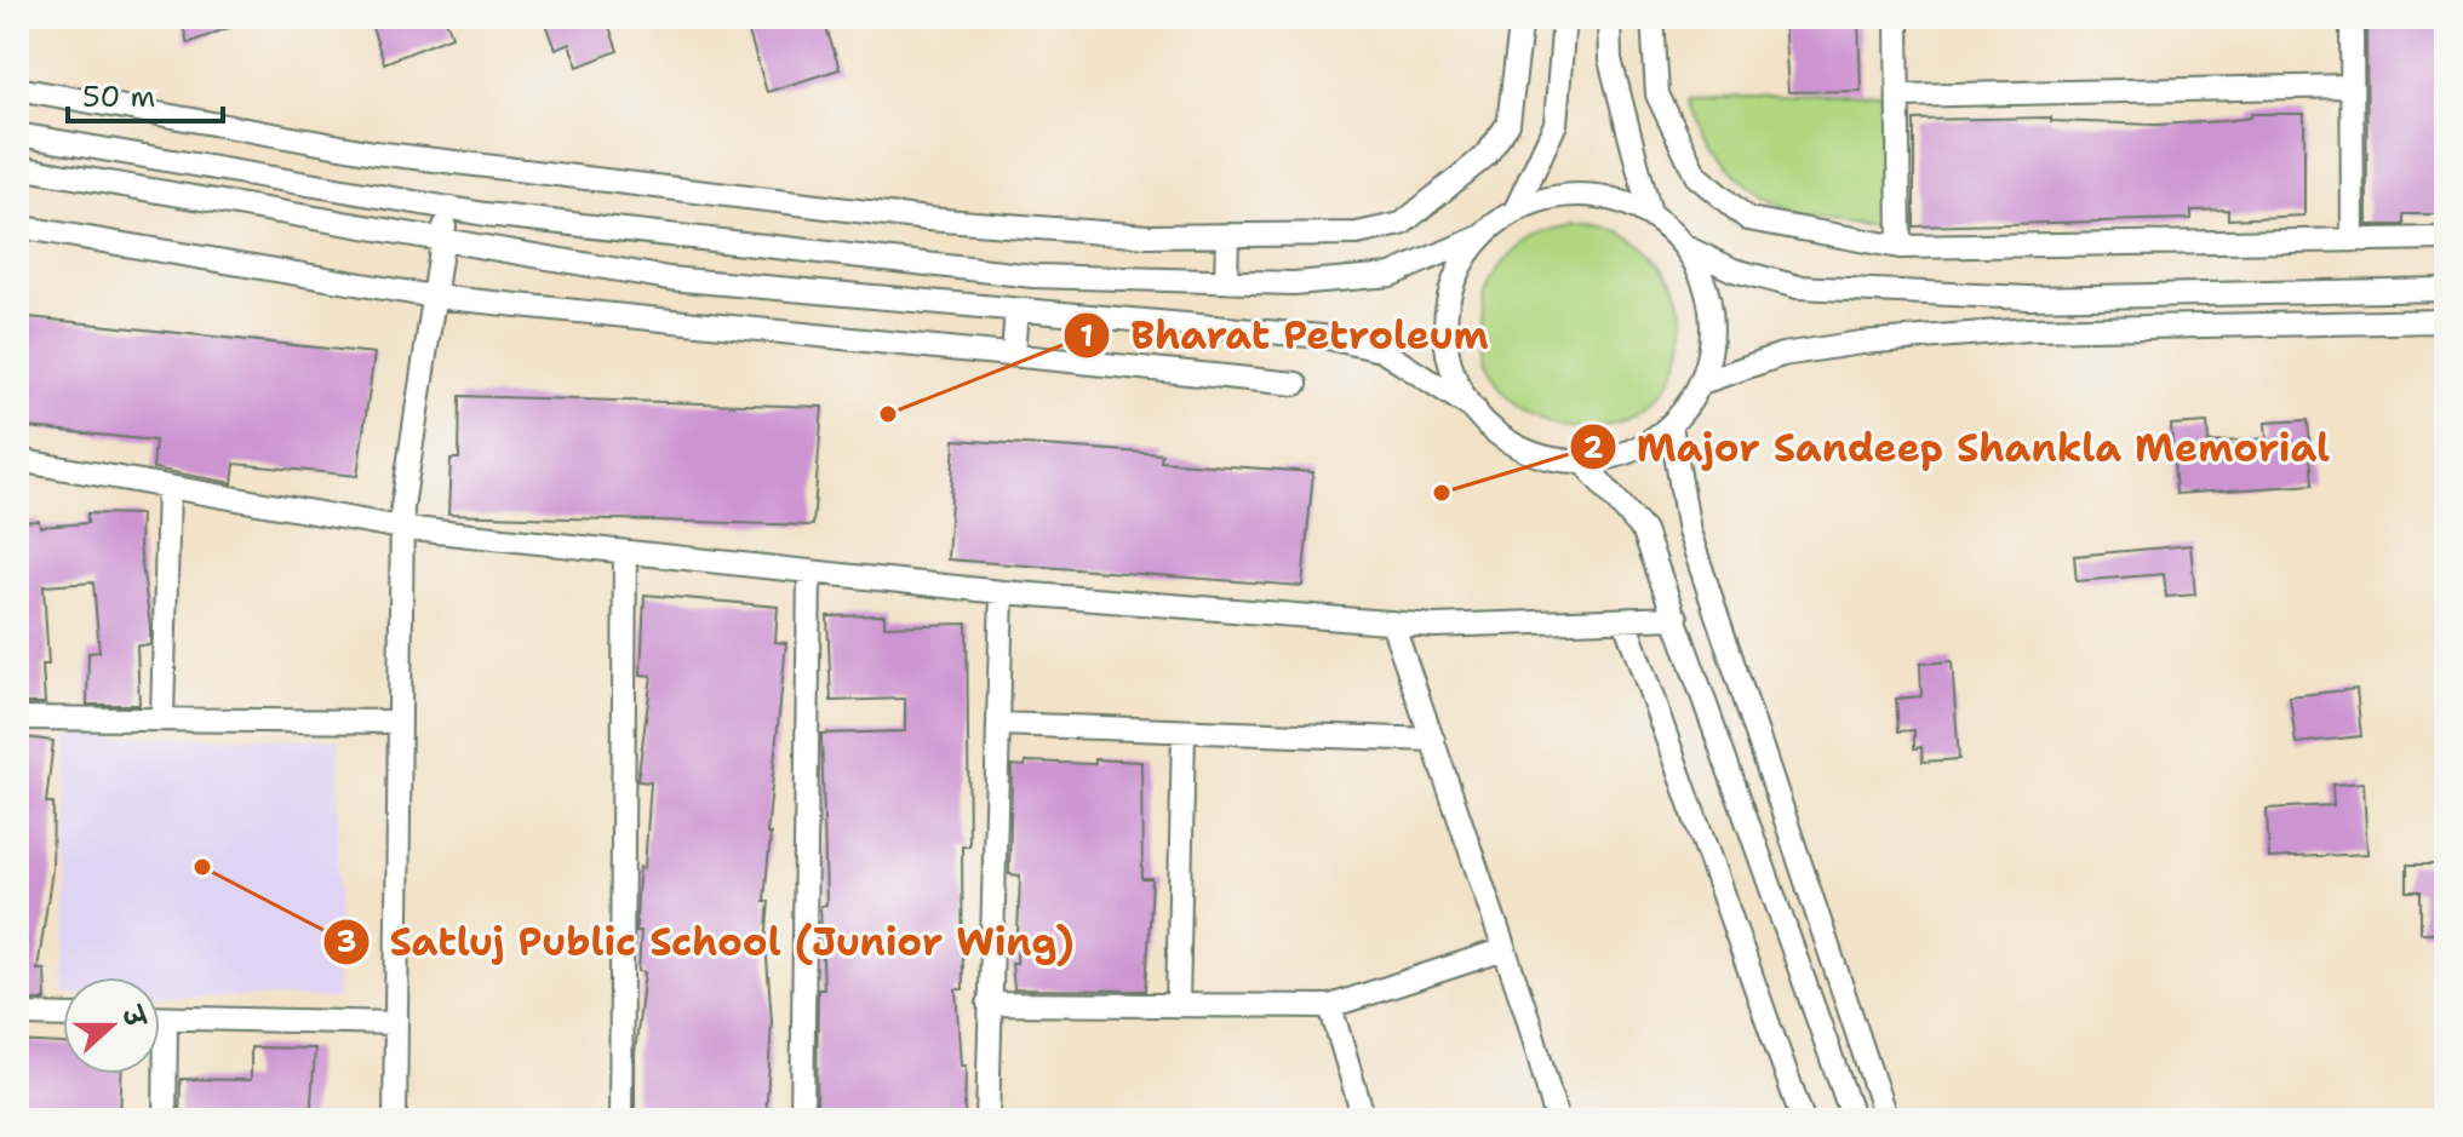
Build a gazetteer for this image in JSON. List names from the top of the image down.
{
  "places": ["Bharat Petroleum", "Major Sandeep Shankla Memorial", "Satluj Public School (Junior Wing)"],
  "scale_bar": "50 m",
  "north": "right"
}
